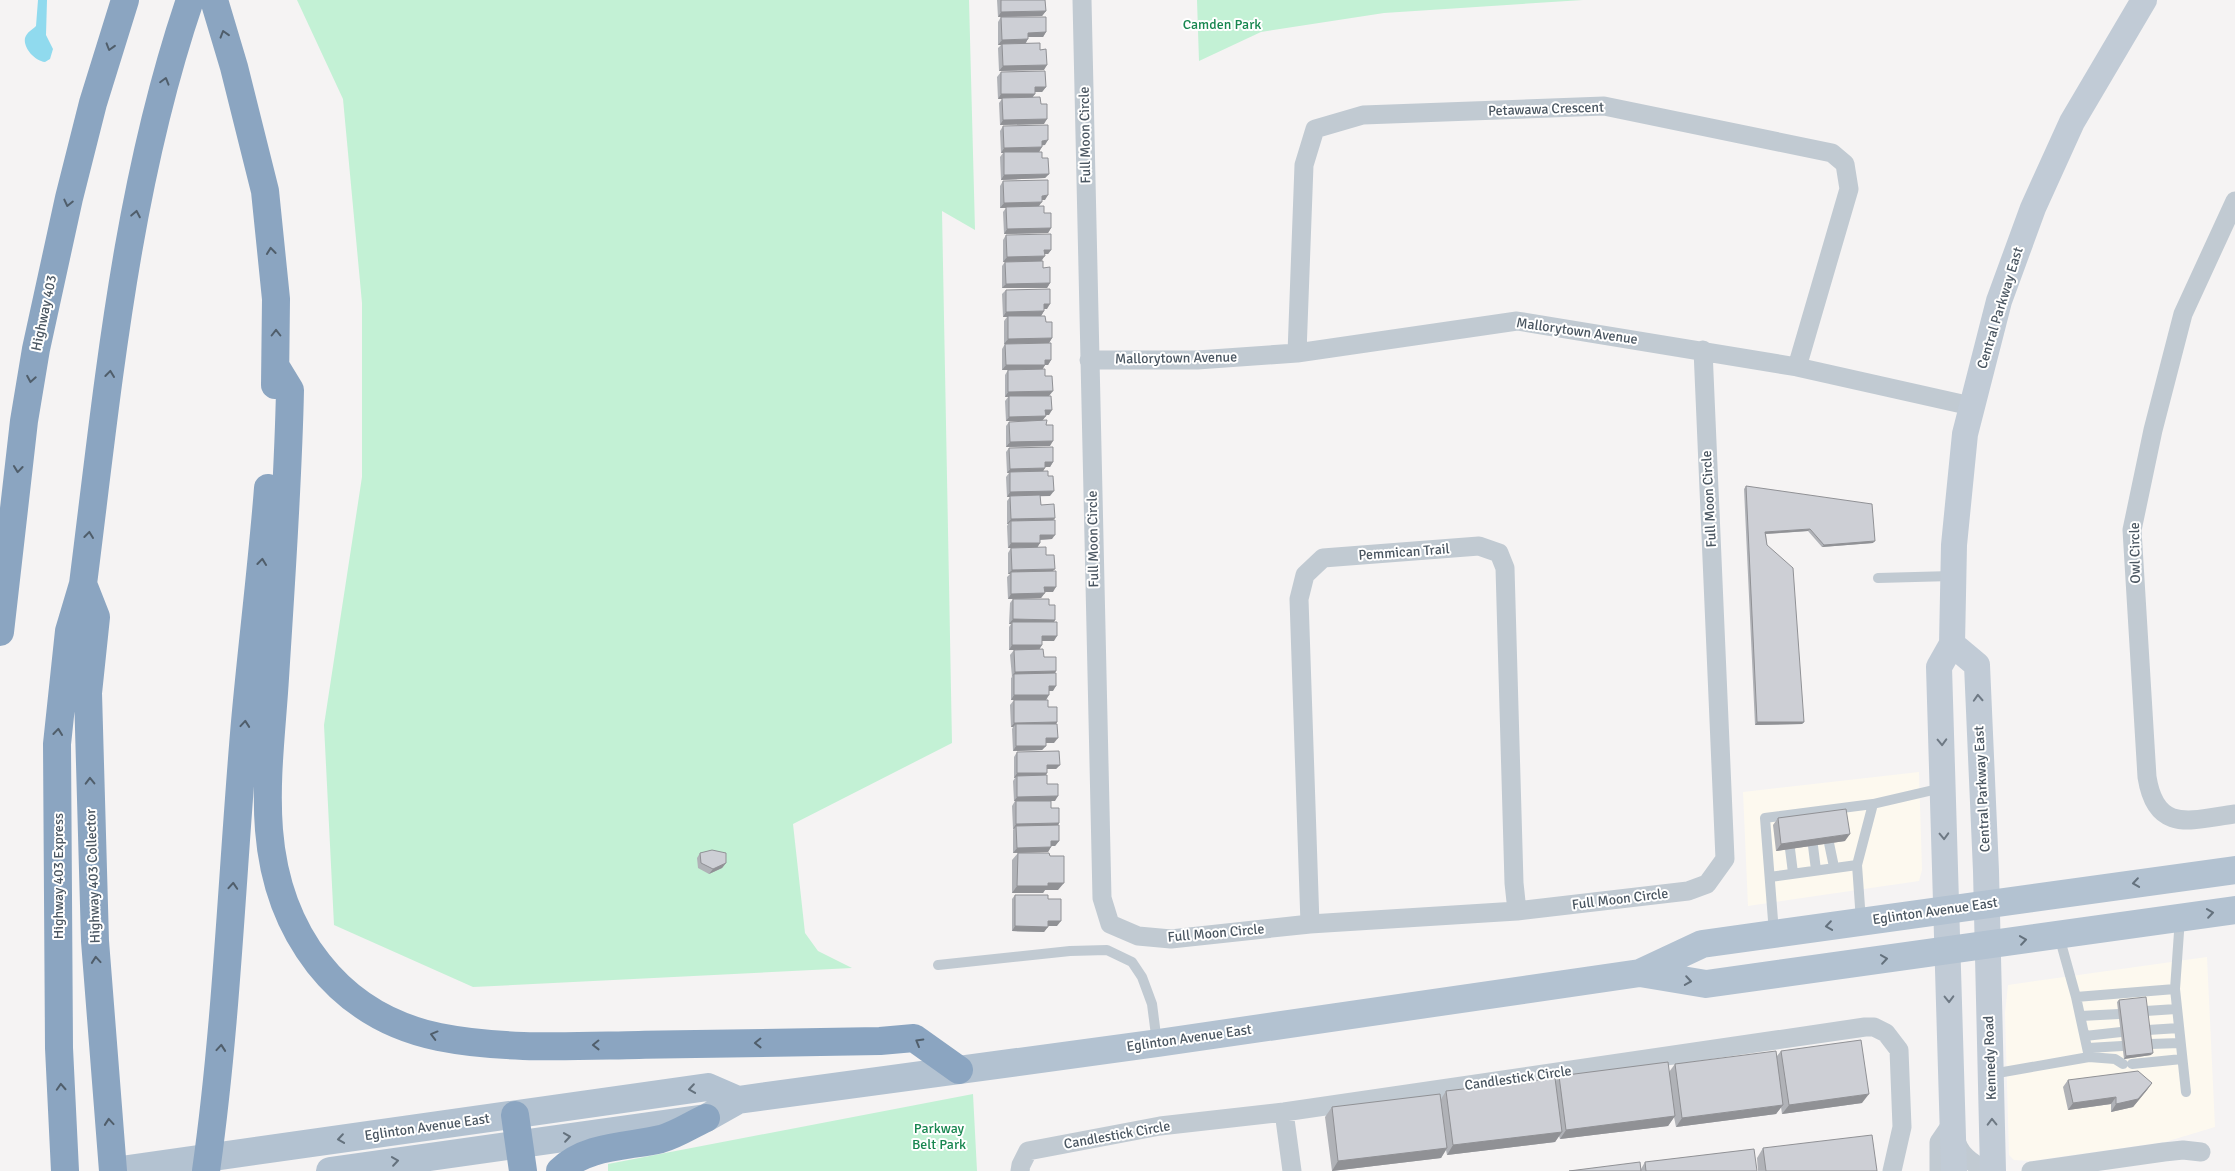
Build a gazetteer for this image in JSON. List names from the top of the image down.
{
  "streets": {
    "highway": ["Highway 403", "Highway 403 Express", "Highway 403 Collector"],
    "main road": ["Eglinton Avenue East"],
    "street": [
      "Petawawa Crescent",
      "Full Moon Circle",
      "Central Parkway East",
      "Mallorytown Avenue",
      "Pemmican Trail",
      "Owl Circle",
      "Kennedy Road",
      "Candlestick Circle"
    ]
  },
  "crossings": [
    ["Petawawa Crescent", "Mallorytown Avenue"],
    ["Full Moon Circle", "Mallorytown Avenue"],
    ["Full Moon Circle", "Pemmican Trail"],
    ["Central Parkway East", "Mallorytown Avenue"],
    ["Central Parkway East", "Eglinton Avenue East"],
    ["Central Parkway East", "Kennedy Road"],
    ["Highway 403 Express", "Highway 403 Collector"],
    ["Highway 403 Collector", "Eglinton Avenue East"],
    ["Eglinton Avenue East", "Kennedy Road"]
  ],
  "parks": ["Camden Park", "Parkway Belt Park"]
}
